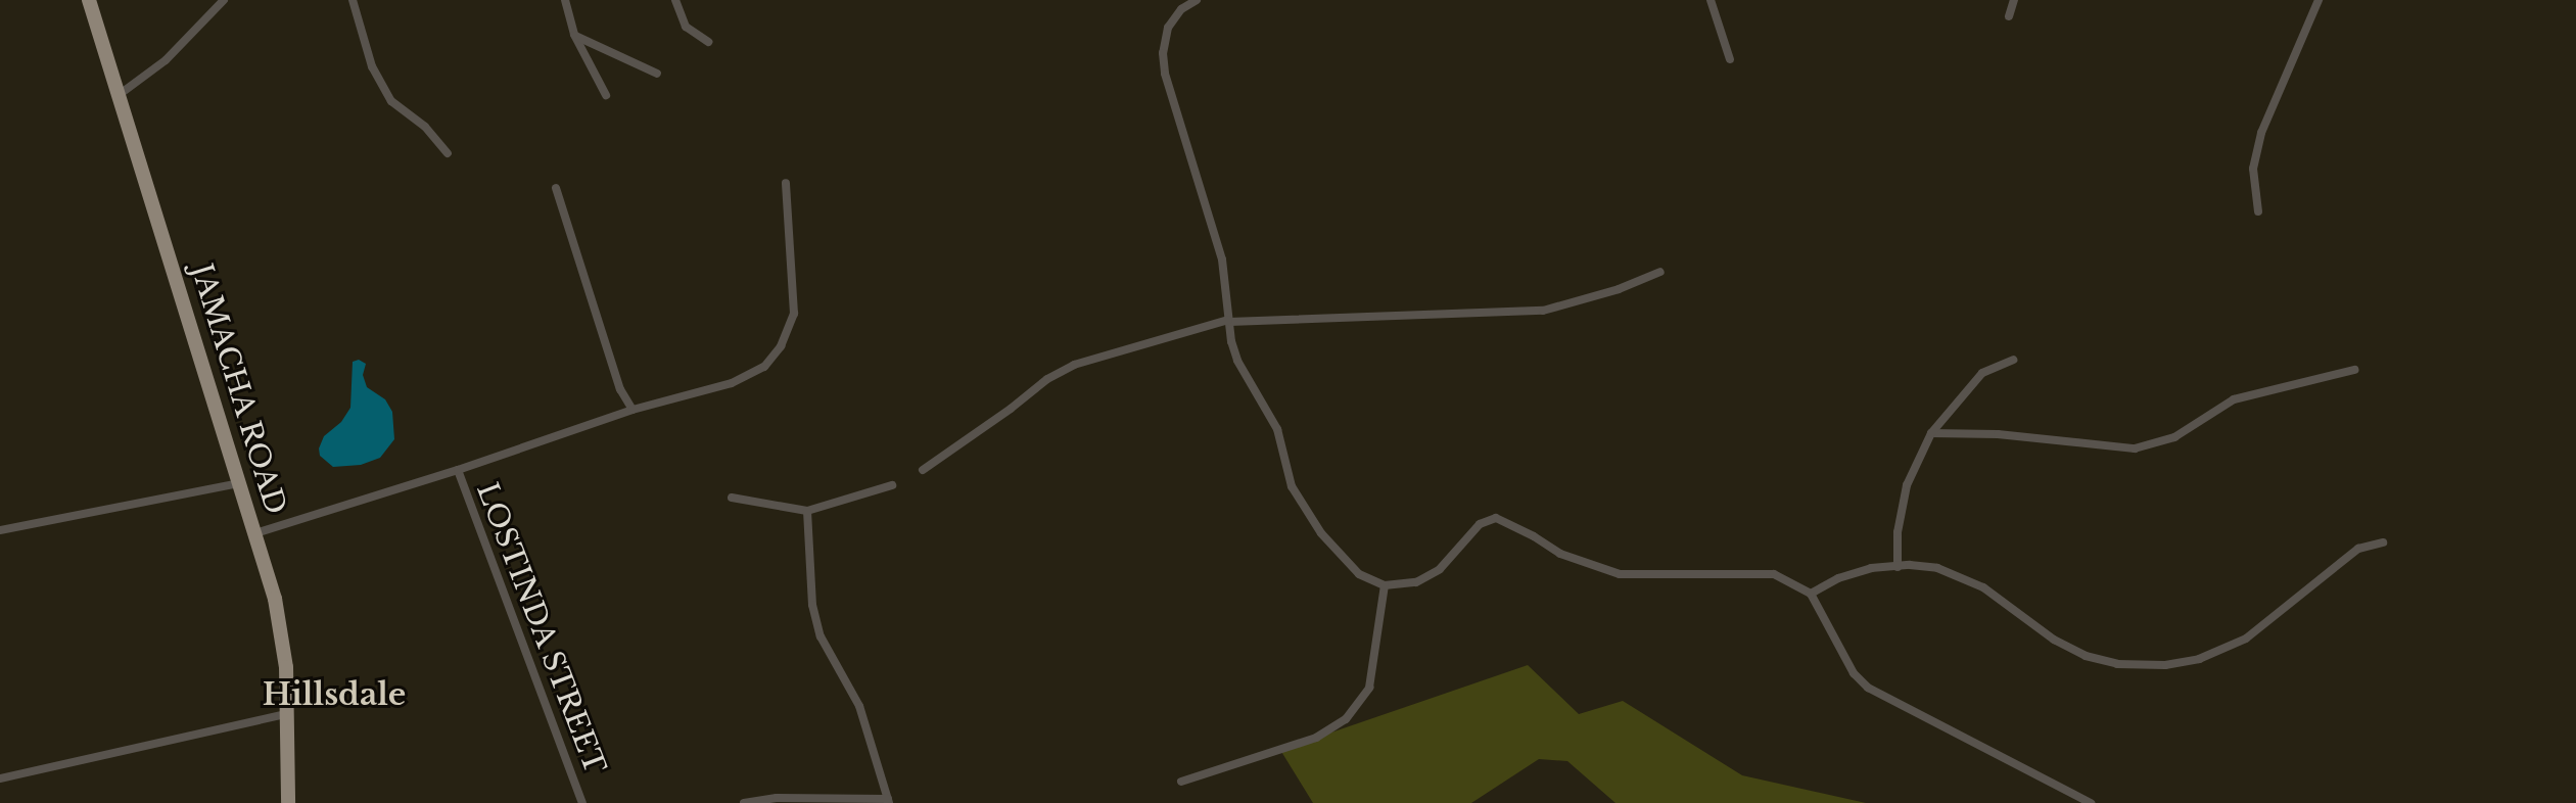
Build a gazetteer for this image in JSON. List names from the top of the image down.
{
  "streets": {
    "main road": ["JAMACHA ROAD"],
    "street": ["LOSTINDA STREET"]
  },
  "districts": ["Hillsdale"]
}
